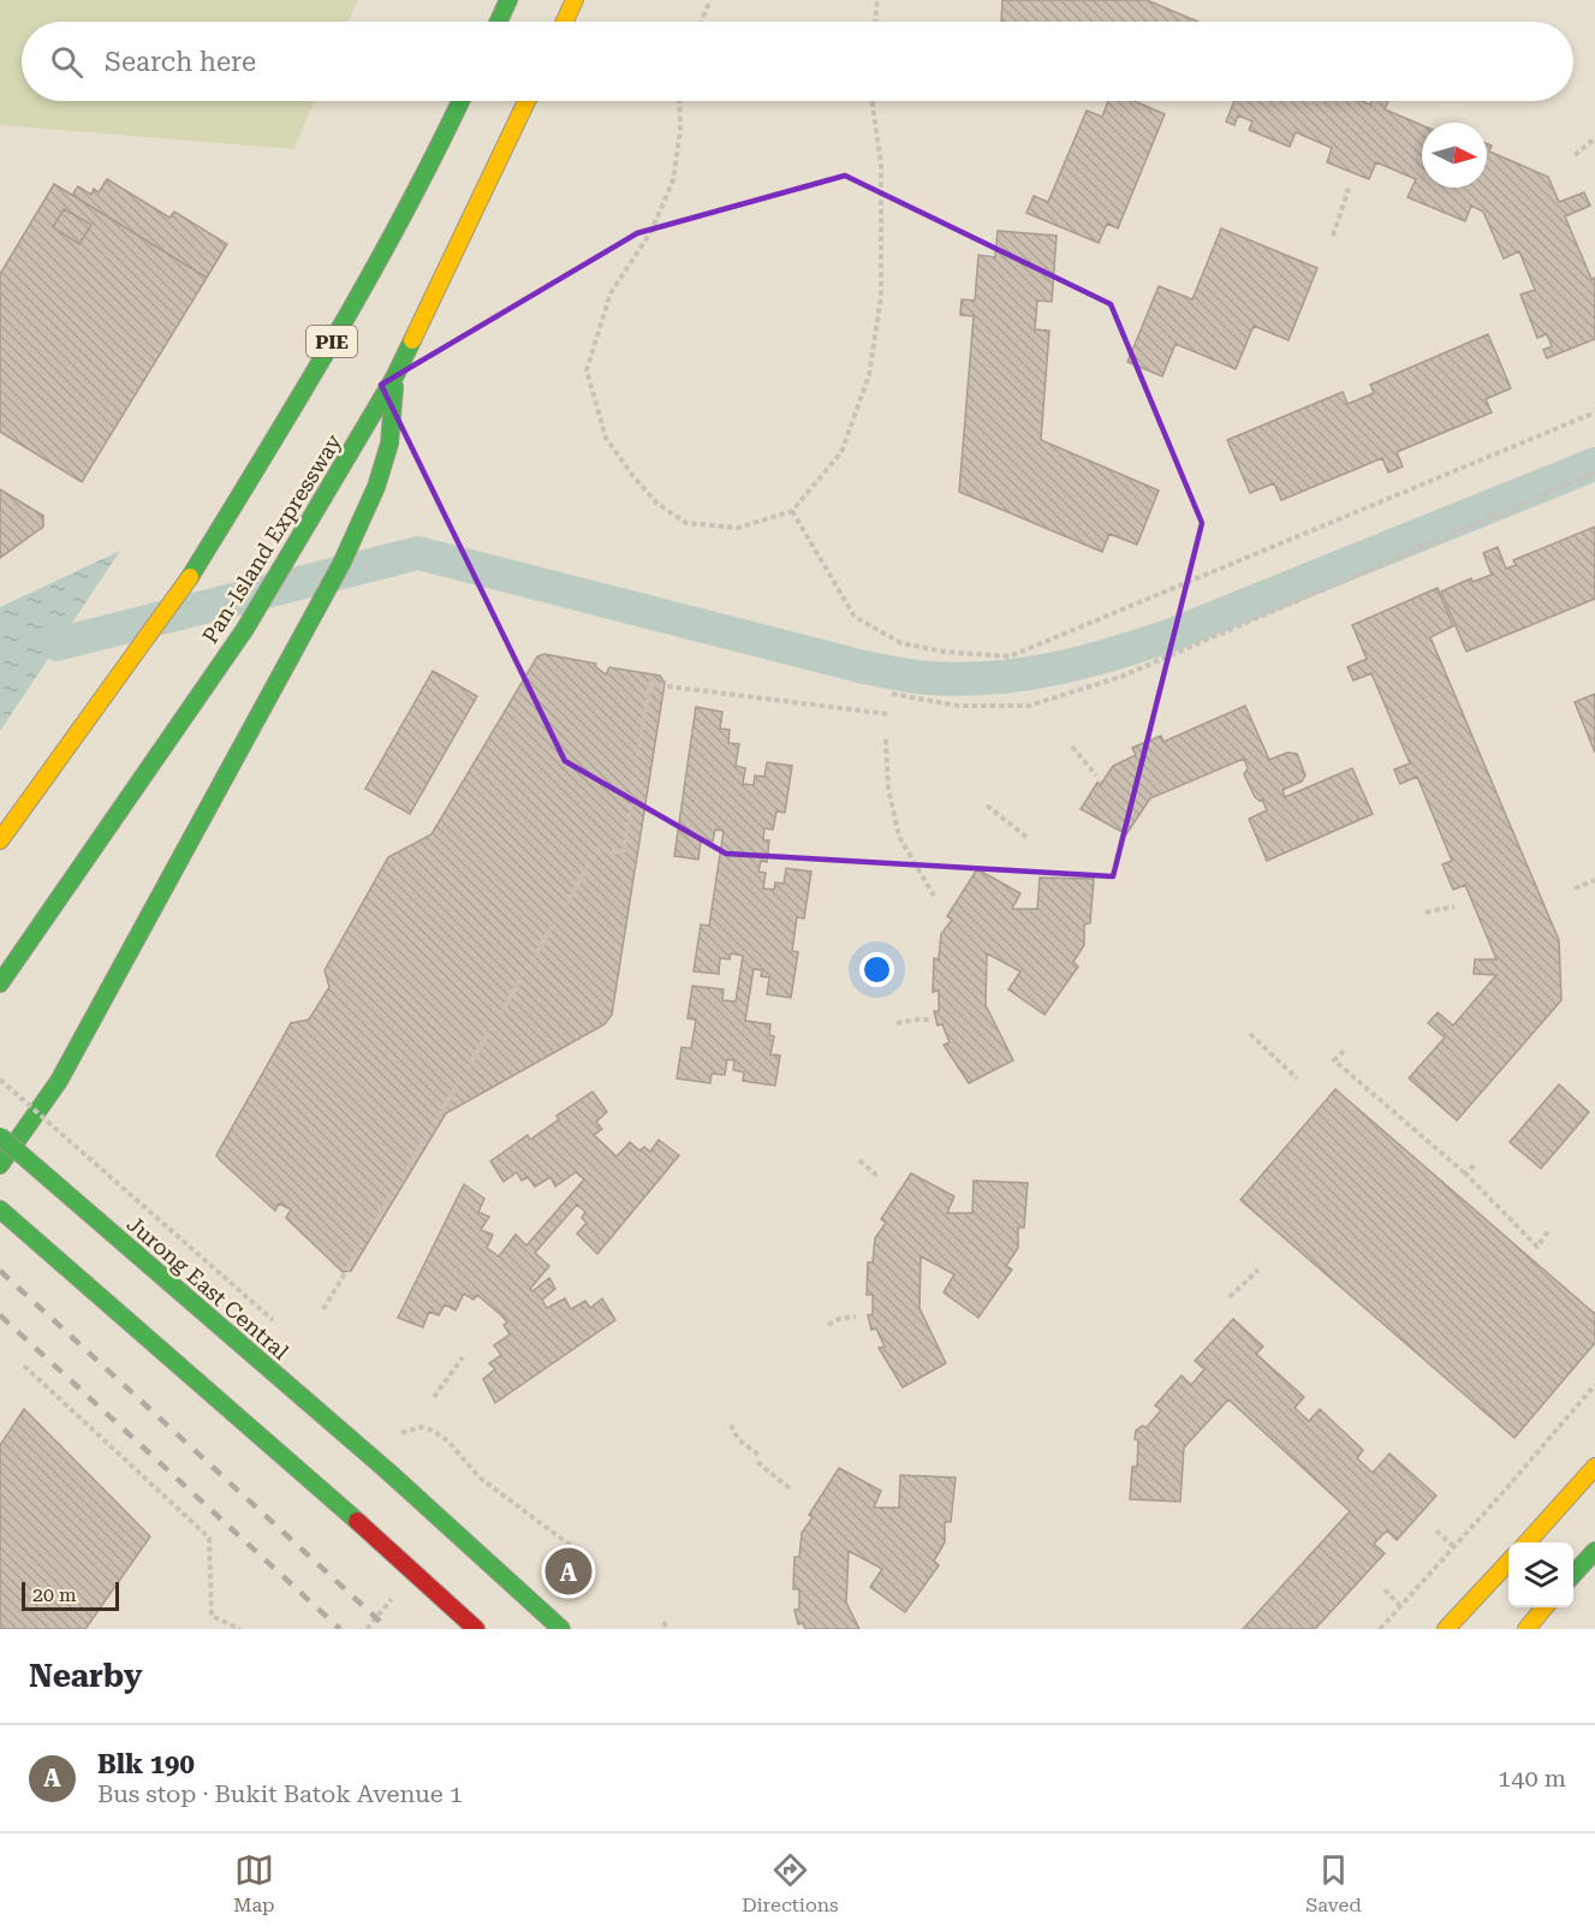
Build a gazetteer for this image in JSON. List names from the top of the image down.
{
  "streets": {
    "main road": ["PIE", "Pan-Island Expressway", "Jurong East Central"]
  },
  "scale_bar": "20 m",
  "north": "right",
  "page": {
    "search": "Search here",
    "pins": "A",
    "scale": "20 m",
    "heading": "Nearby",
    "list": [
      {
        "mark": "A",
        "name": "Blk 190",
        "note": "Bus stop · Bukit Batok Avenue 1",
        "value": "140 m"
      }
    ],
    "nav": ["Map", "Directions", "Saved"]
  }
}
